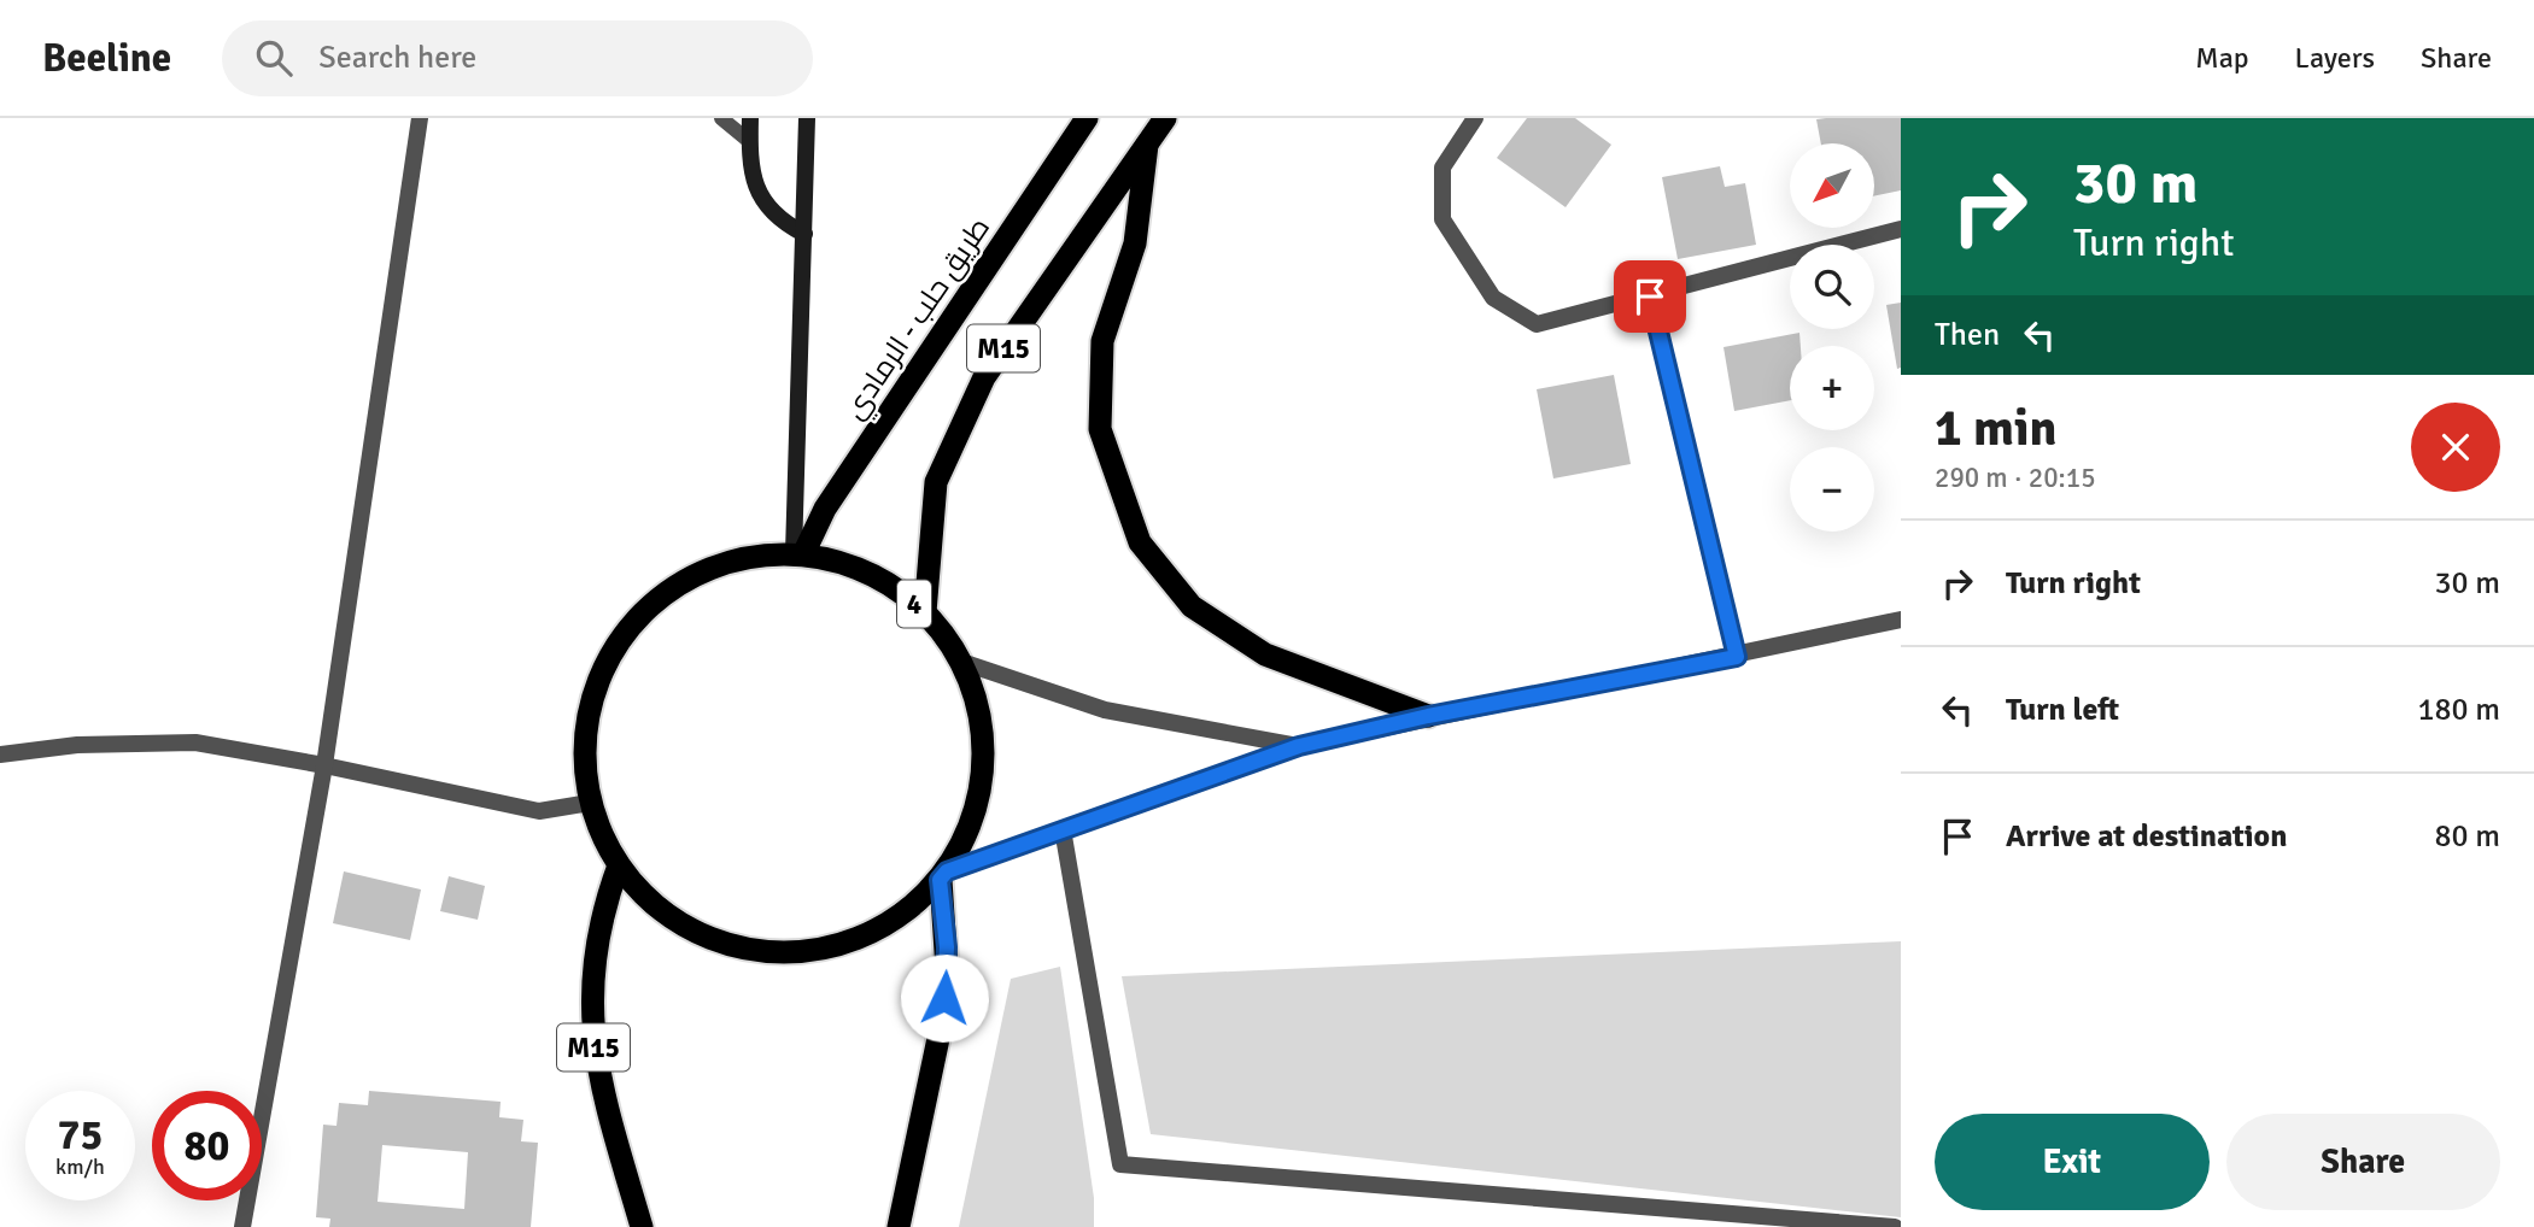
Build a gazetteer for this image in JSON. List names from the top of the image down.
{
  "streets": {
    "highway": ["طريق حلب - الرمادي", "M15", "4"]
  },
  "crossings": [
    ["طريق حلب - الرمادي", "4"],
    ["M15", "4"]
  ],
  "north": "bottom left",
  "page": {
    "header": "Beeline",
    "search": "Search here",
    "nav": ["Map", "Layers", "Share"],
    "turn": ["30 m", "Turn right"],
    "map_buttons": ["+", "−"],
    "then": "Then",
    "heading": ["1 min", "290 m · 20:15"],
    "list": [
      {
        "name": "Turn right",
        "value": "30 m"
      },
      {
        "name": "Turn left",
        "value": "180 m"
      },
      {
        "name": "Arrive at destination",
        "value": "80 m"
      }
    ],
    "speed": "75 km/h",
    "limit": "80",
    "buttons": ["Exit", "Share"]
  }
}
